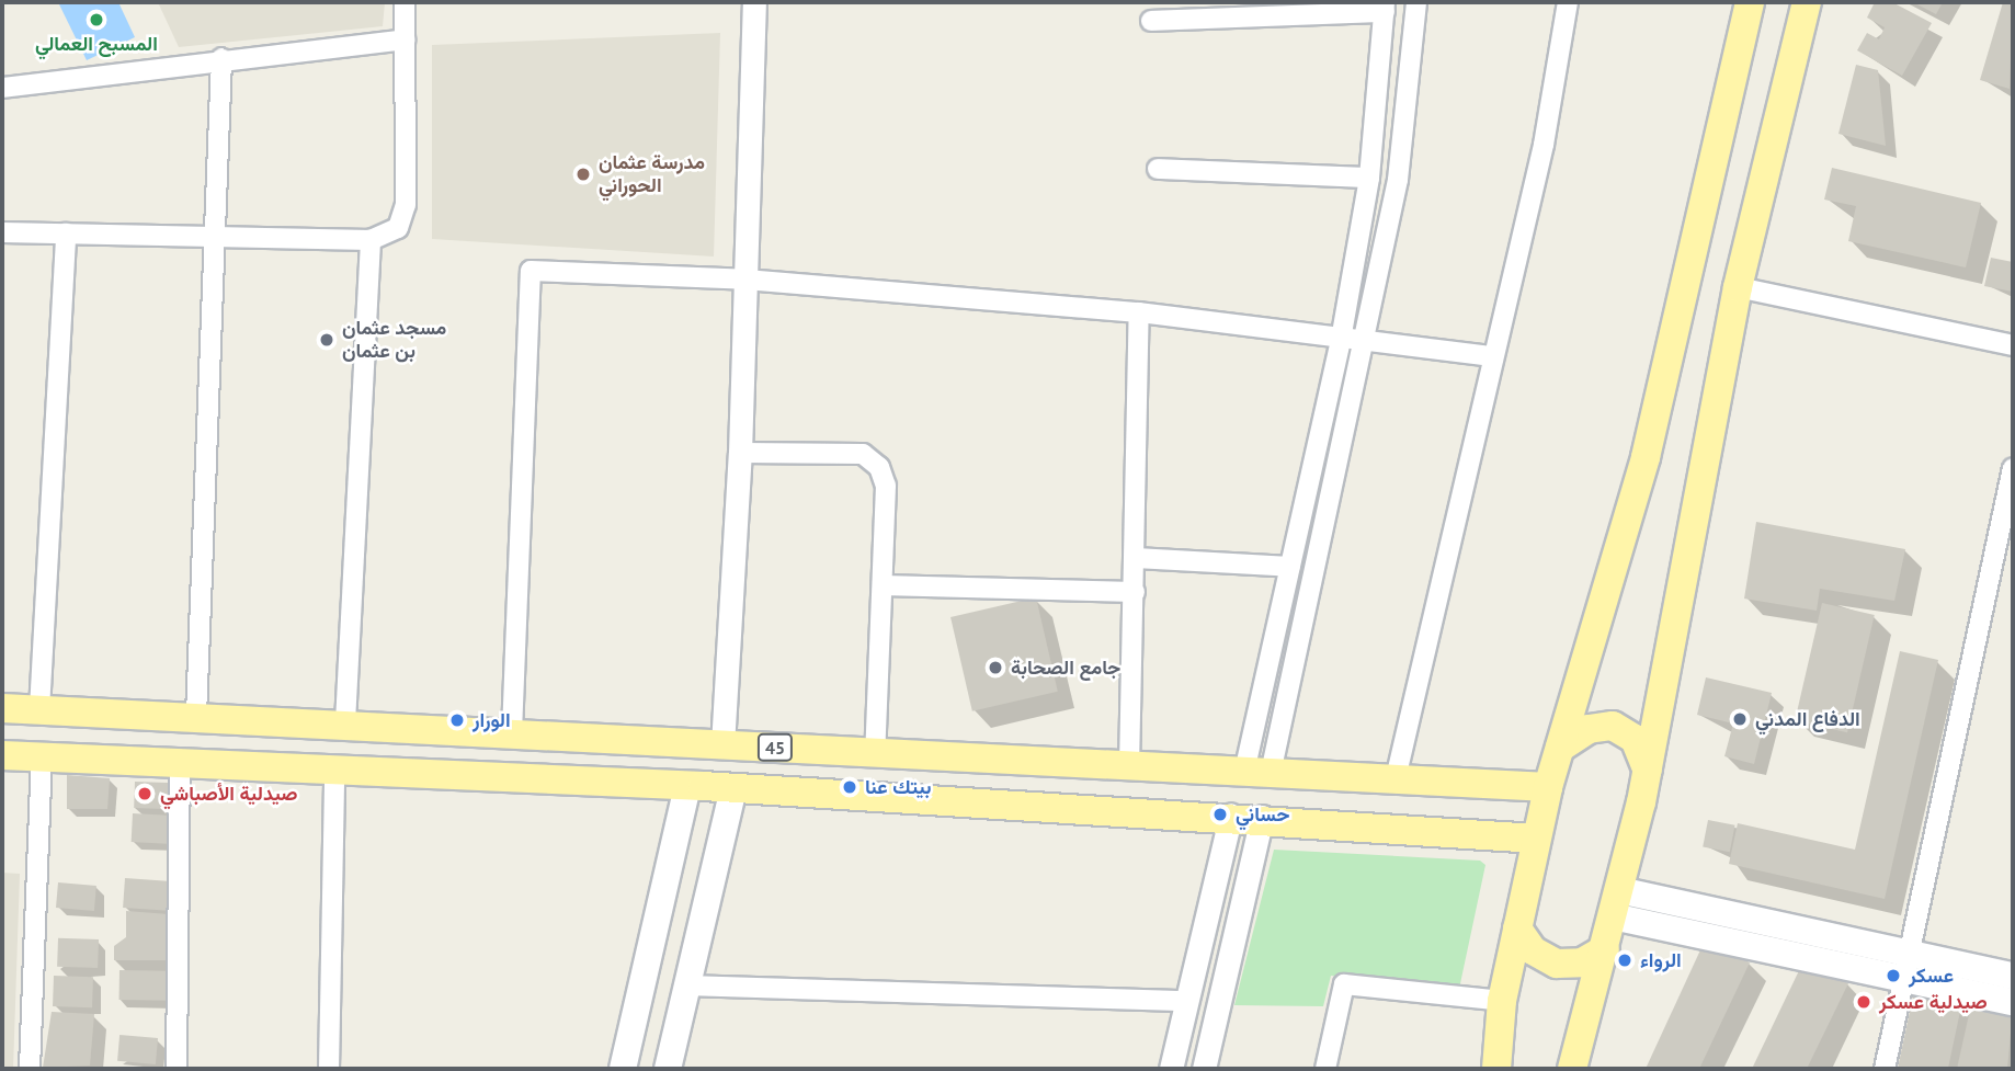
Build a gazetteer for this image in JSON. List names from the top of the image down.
{
  "streets": {
    "main road": ["45"]
  },
  "places": [
    "المسبح العمالي",
    "مدرسة عثمان الحوراني",
    "مسجد عثمان بن عثمان",
    "جامع الصحابة",
    "الدفاع المدني",
    "الورار",
    "بيتك عنا",
    "صيدلية الأصباشي",
    "حساني",
    "الرواء",
    "عسكر",
    "صيدلية عسكر"
  ]
}
